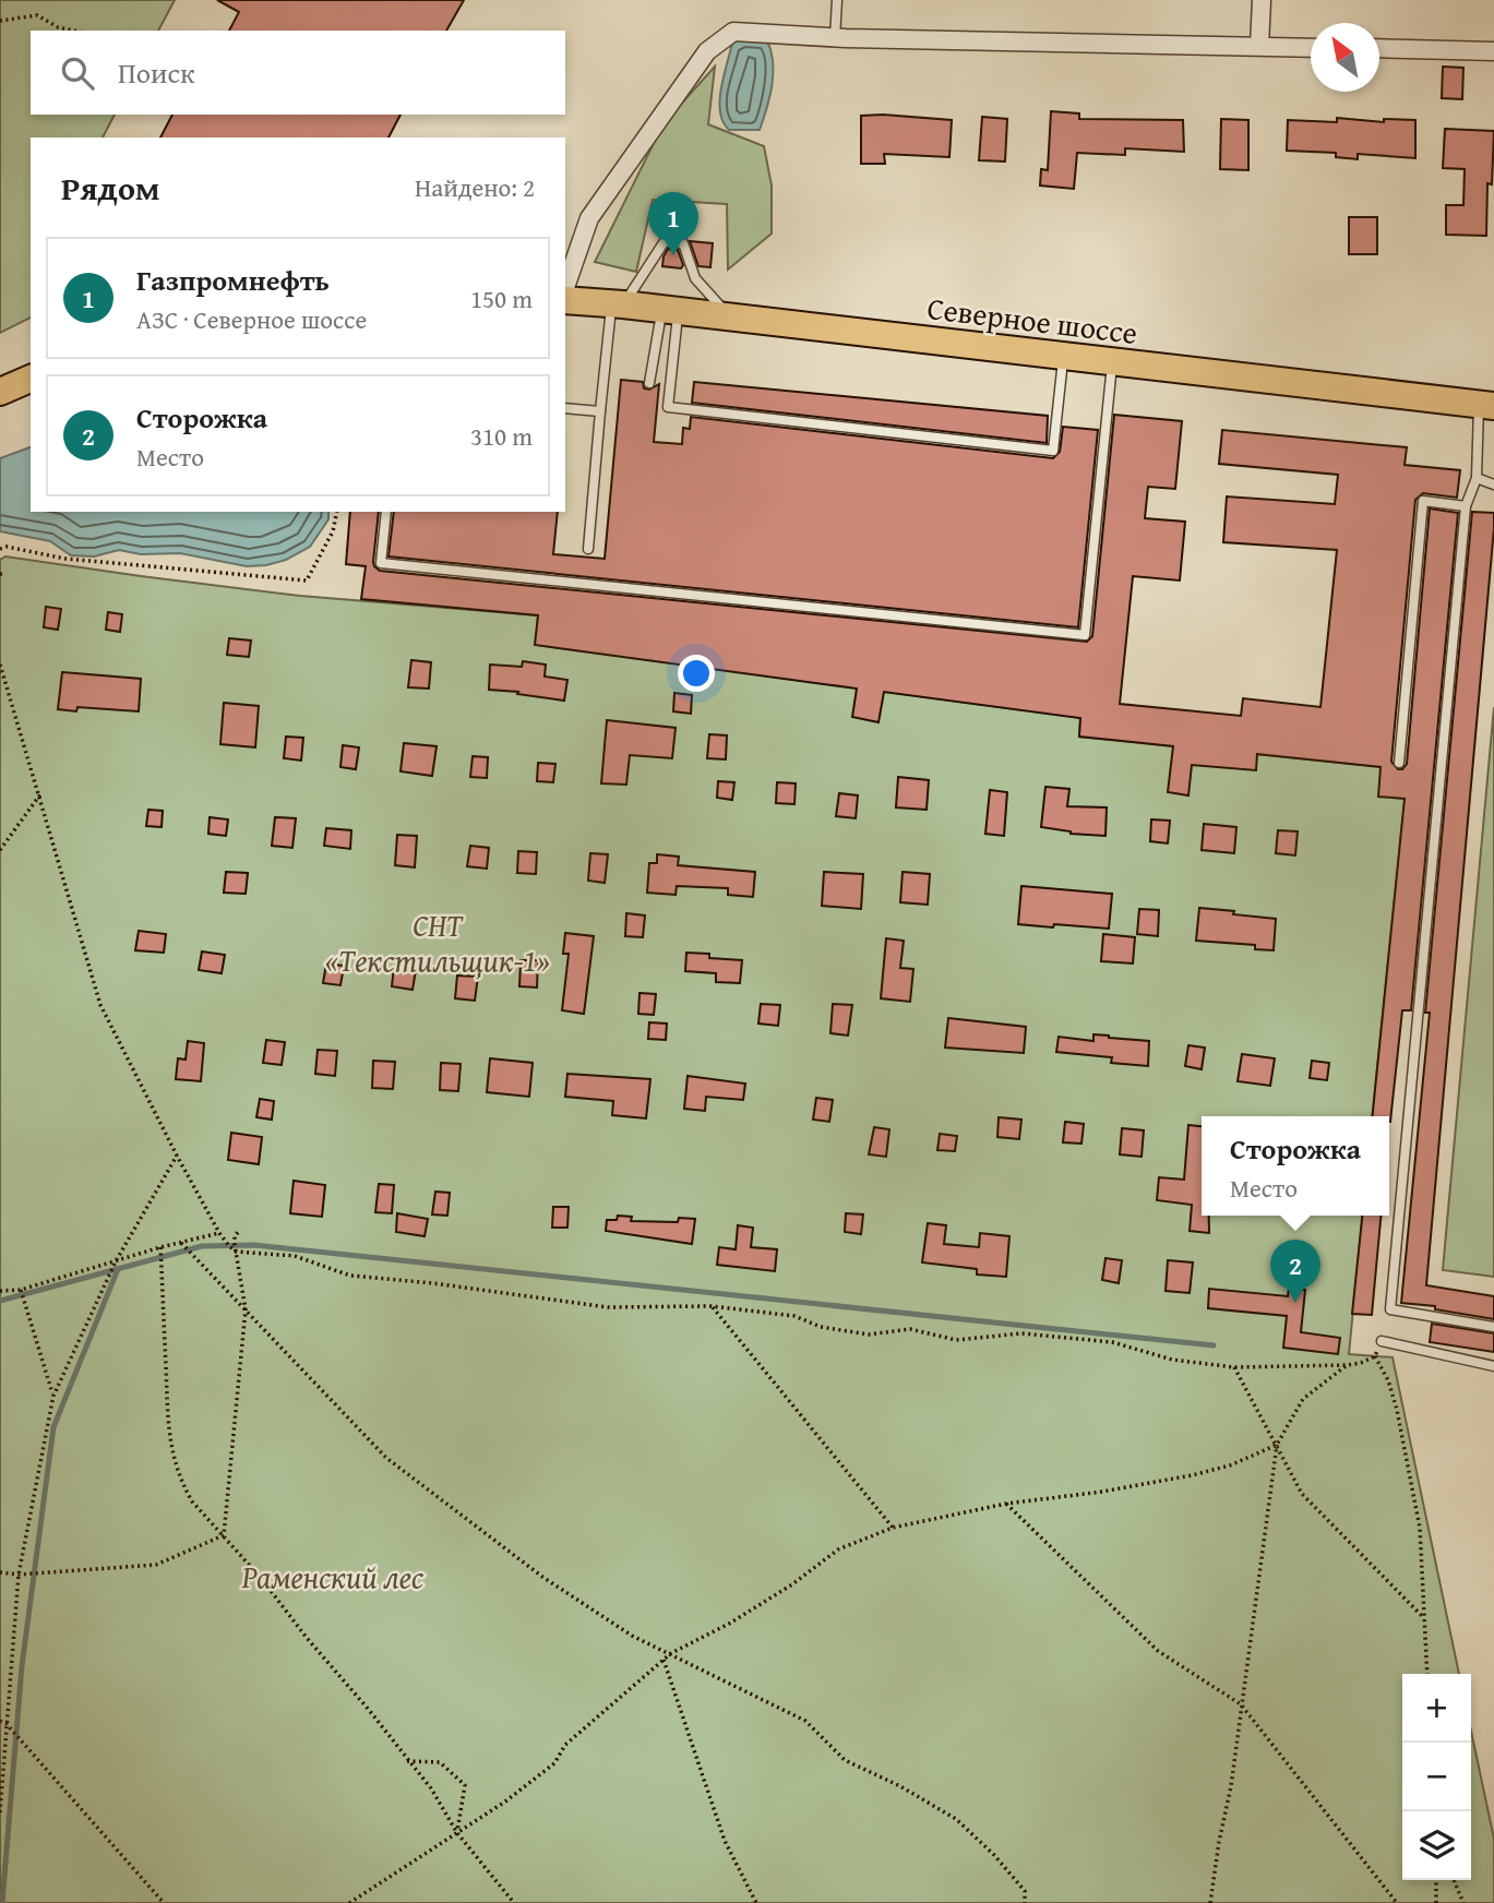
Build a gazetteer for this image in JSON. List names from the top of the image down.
{
  "streets": {
    "main road": ["Северное шоссе"]
  },
  "parks": ["СНТ «Текстильщик-1»", "Раменский лес"],
  "north": "top left",
  "page": {
    "search": "Поиск",
    "heading": ["Рядом", "Найдено: 2"],
    "pins": ["1", "2"],
    "list": [
      {
        "mark": "1",
        "name": "Газпромнефть",
        "note": "АЗС · Северное шоссе",
        "value": "150 m"
      },
      {
        "mark": "2",
        "name": "Сторожка",
        "note": "Место",
        "value": "310 m"
      }
    ],
    "popup": ["Сторожка", "Место"],
    "map_buttons": ["+", "−"]
  }
}
